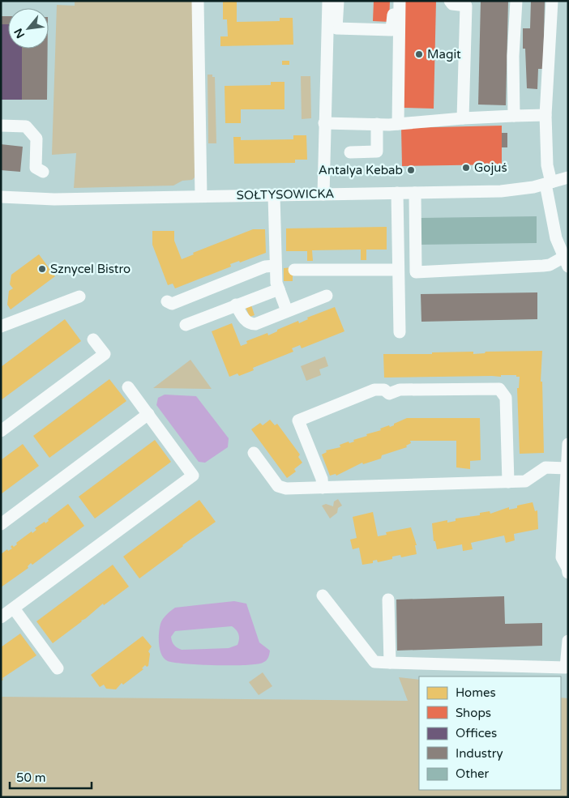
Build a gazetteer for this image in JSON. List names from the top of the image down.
{
  "streets": {
    "street": ["SOŁTYSOWICKA"]
  },
  "places": [
    "Magit",
    "Gojuś",
    "Antalya Kebab",
    "Sznycel Bistro"
  ],
  "legend": [
    "Homes",
    "Shops",
    "Offices",
    "Industry",
    "Other"
  ],
  "scale_bar": "50 m",
  "north": "bottom left"
}
